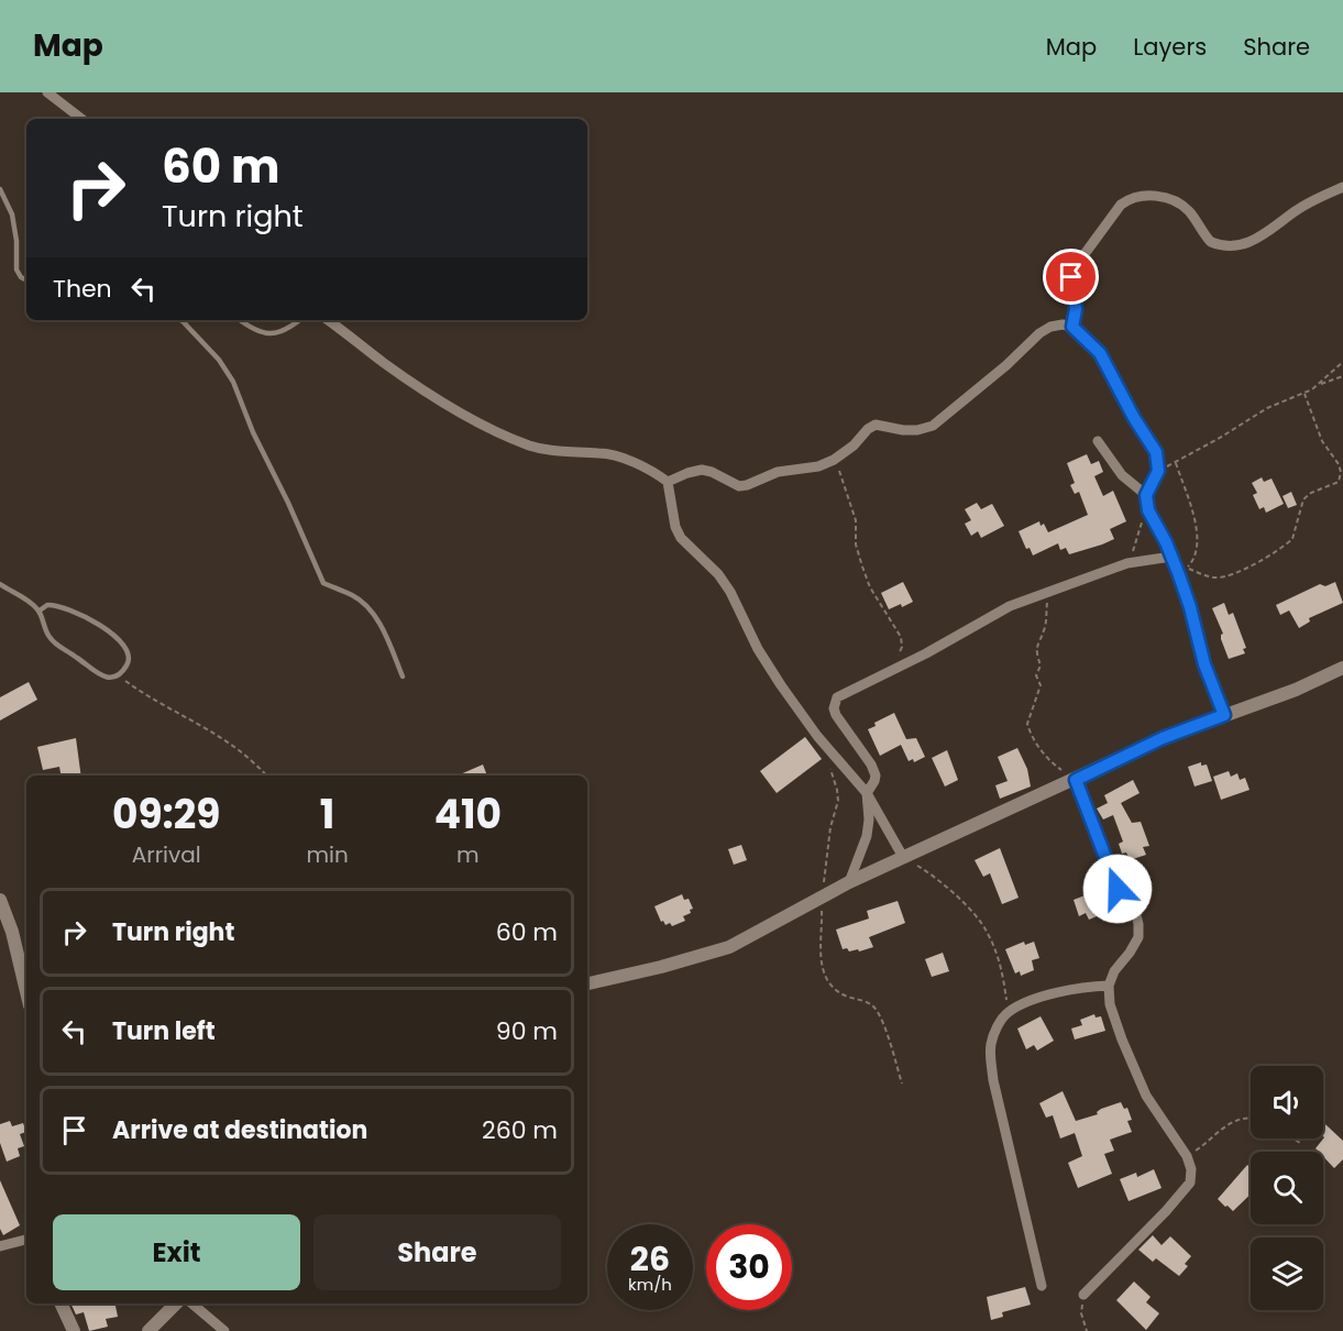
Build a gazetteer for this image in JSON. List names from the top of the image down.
{
  "page": {
    "header": "Map",
    "nav": ["Map", "Layers", "Share"],
    "turn": ["60 m", "Turn right"],
    "then": "Then",
    "eta": [
      "09:29",
      "Arrival",
      "1",
      "min",
      "410",
      "m"
    ],
    "list": [
      {
        "name": "Turn right",
        "value": "60 m"
      },
      {
        "name": "Turn left",
        "value": "90 m"
      },
      {
        "name": "Arrive at destination",
        "value": "260 m"
      }
    ],
    "buttons": ["Exit", "Share"],
    "speed": "26 km/h",
    "limit": "30"
  }
}
